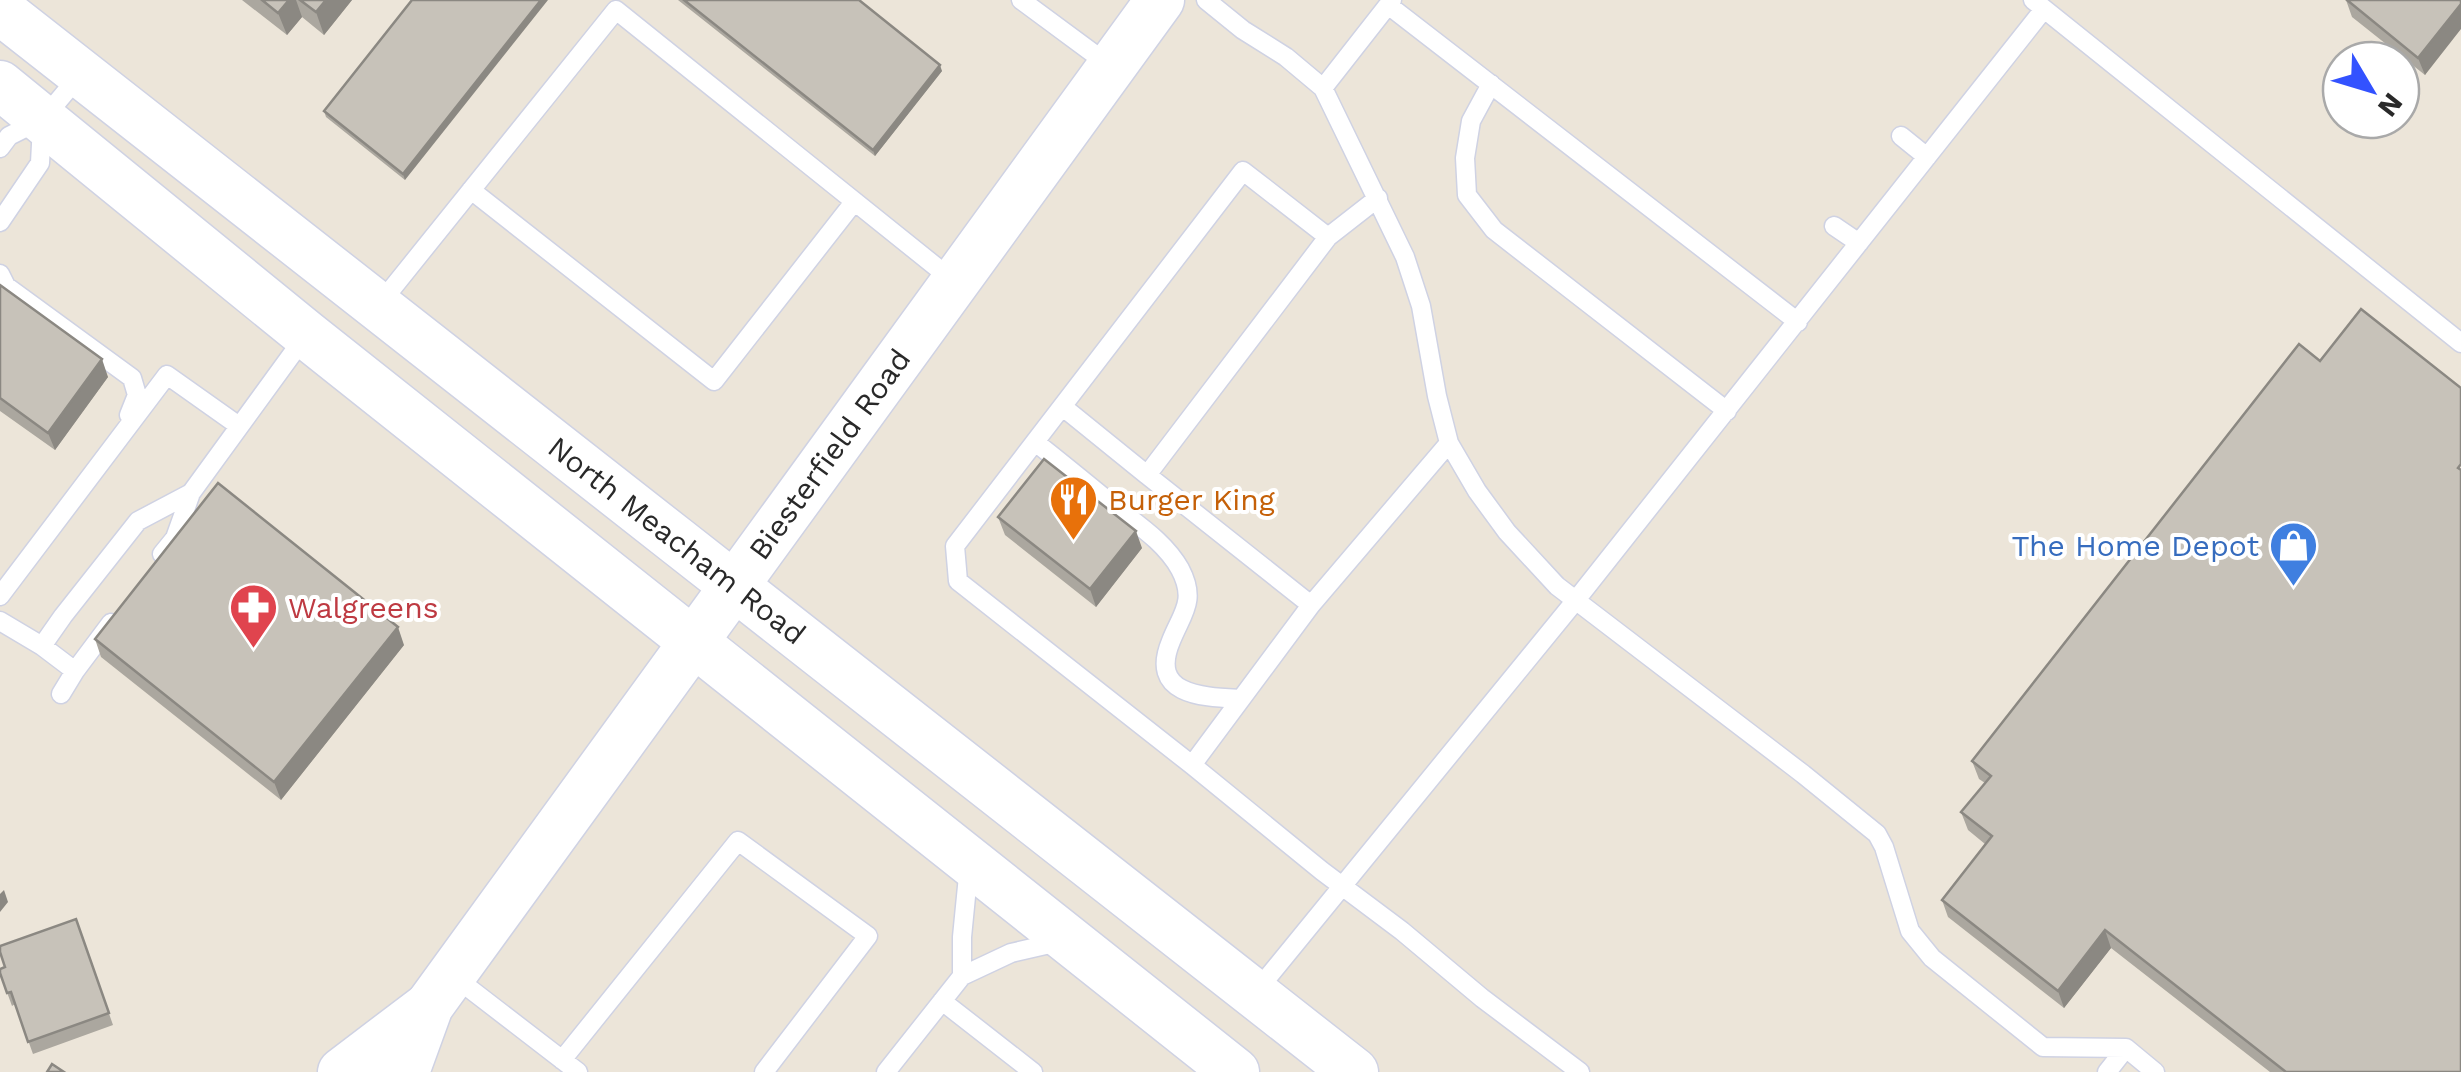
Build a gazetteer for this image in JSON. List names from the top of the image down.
{
  "streets": {
    "main road": ["Biesterfield Road", "North Meacham Road"]
  },
  "crossings": [
    ["Biesterfield Road", "North Meacham Road"]
  ],
  "places": {
    "restaurant": ["Burger King"],
    "shop": ["The Home Depot"],
    "pharmacy": ["Walgreens"]
  },
  "north": "bottom right"
}
